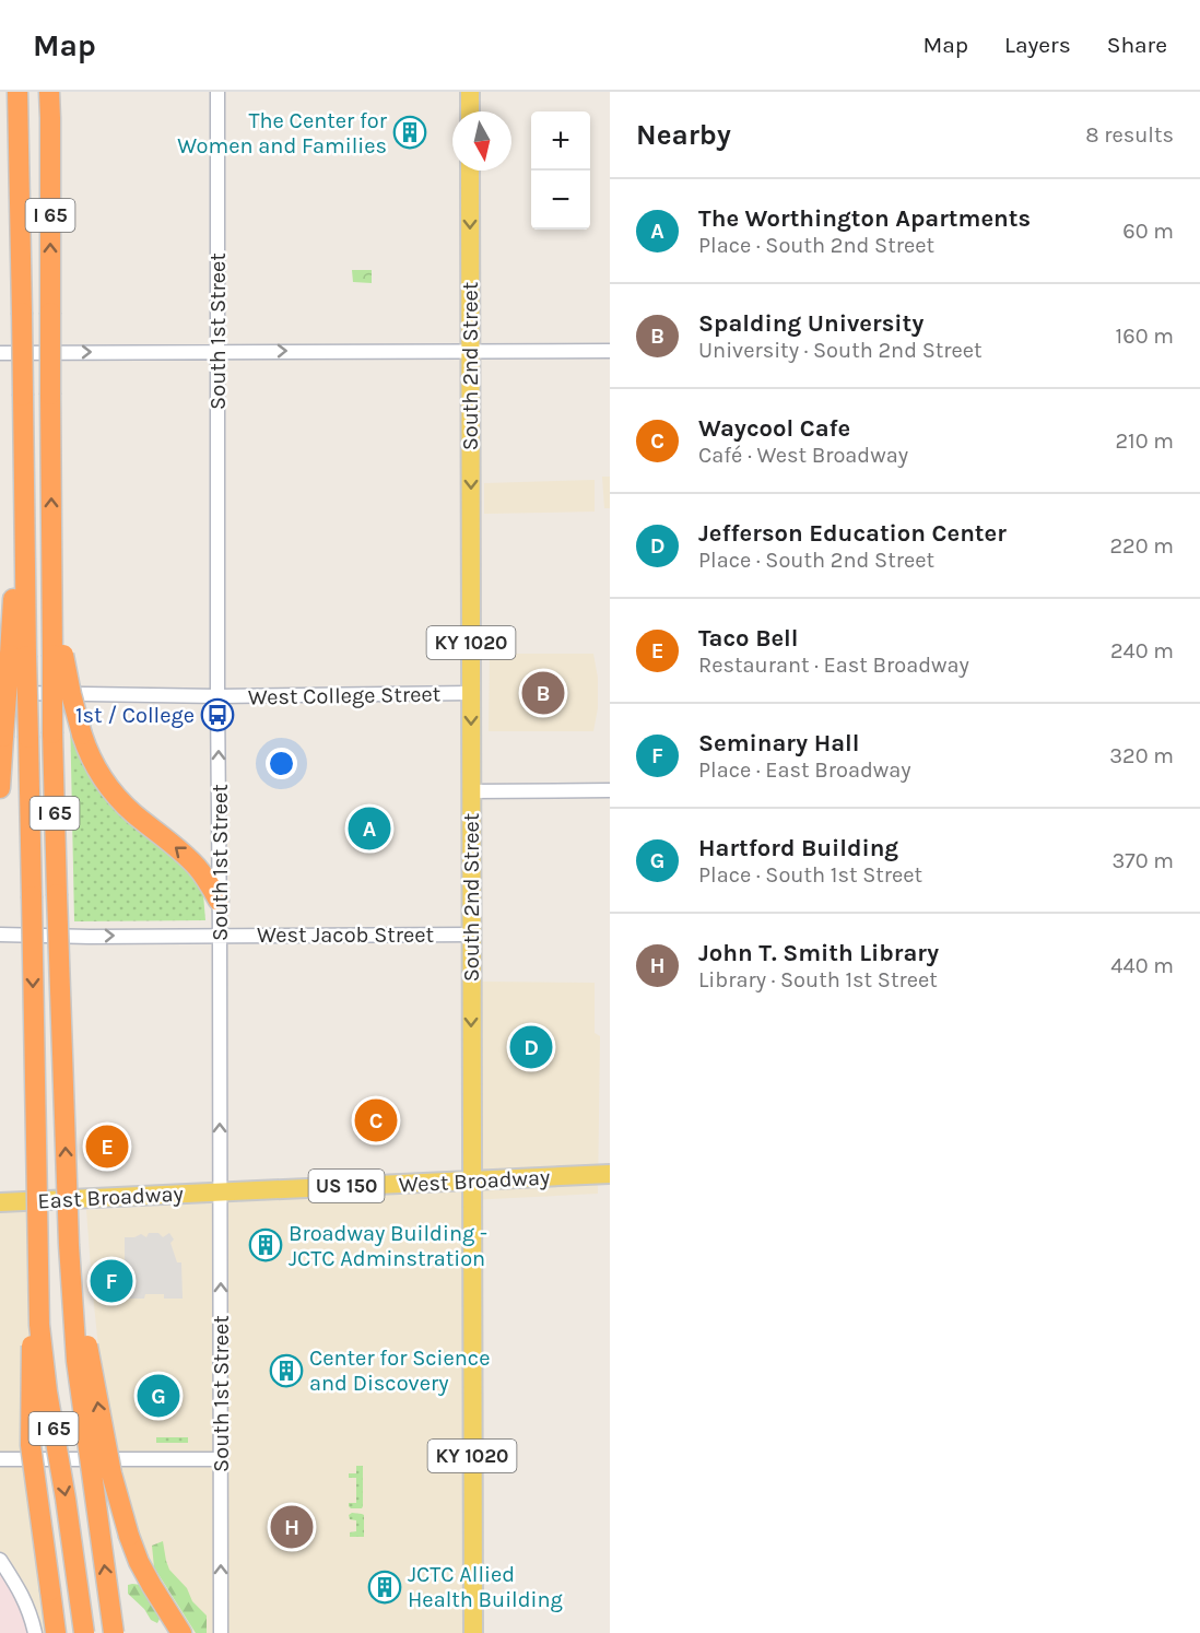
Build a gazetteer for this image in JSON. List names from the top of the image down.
{
  "streets": {
    "highway": ["I 65"],
    "main road": [
      "South 2nd Street",
      "KY 1020",
      "West Broadway",
      "US 150",
      "East Broadway"
    ],
    "street": ["South 1st Street", "West College Street", "West Jacob Street"]
  },
  "crossings": [
    ["South 1st Street", "West College Street"],
    ["South 1st Street", "West Jacob Street"],
    ["South 1st Street", "West Broadway"],
    ["South 1st Street", "East Broadway"],
    ["South 2nd Street", "West College Street"],
    ["South 2nd Street", "West Jacob Street"],
    ["South 2nd Street", "West Broadway"],
    ["West Broadway", "East Broadway"]
  ],
  "one_way": ["South 1st Street", "South 2nd Street", "West Jacob Street"],
  "places": {
    "building": [
      "The Center for Women and Families",
      "Broadway Building - JCTC Adminstration",
      "Center for Science and Discovery",
      "JCTC Allied Health Building"
    ],
    "bus stop": ["1st / College"]
  },
  "north": "bottom",
  "page": {
    "header": "Map",
    "nav": ["Map", "Layers", "Share"],
    "heading": ["Nearby", "8 results"],
    "map_buttons": ["+", "−"],
    "list": [
      {
        "mark": "A",
        "name": "The Worthington Apartments",
        "note": "Place · South 2nd Street",
        "value": "60 m"
      },
      {
        "mark": "B",
        "name": "Spalding University",
        "note": "University · South 2nd Street",
        "value": "160 m"
      },
      {
        "mark": "C",
        "name": "Waycool Cafe",
        "note": "Café · West Broadway",
        "value": "210 m"
      },
      {
        "mark": "D",
        "name": "Jefferson Education Center",
        "note": "Place · South 2nd Street",
        "value": "220 m"
      },
      {
        "mark": "E",
        "name": "Taco Bell",
        "note": "Restaurant · East Broadway",
        "value": "240 m"
      },
      {
        "mark": "F",
        "name": "Seminary Hall",
        "note": "Place · East Broadway",
        "value": "320 m"
      },
      {
        "mark": "G",
        "name": "Hartford Building",
        "note": "Place · South 1st Street",
        "value": "370 m"
      },
      {
        "mark": "H",
        "name": "John T. Smith Library",
        "note": "Library · South 1st Street",
        "value": "440 m"
      }
    ],
    "pins": [
      "B",
      "A",
      "D",
      "C",
      "E",
      "F",
      "G",
      "H"
    ]
  }
}
